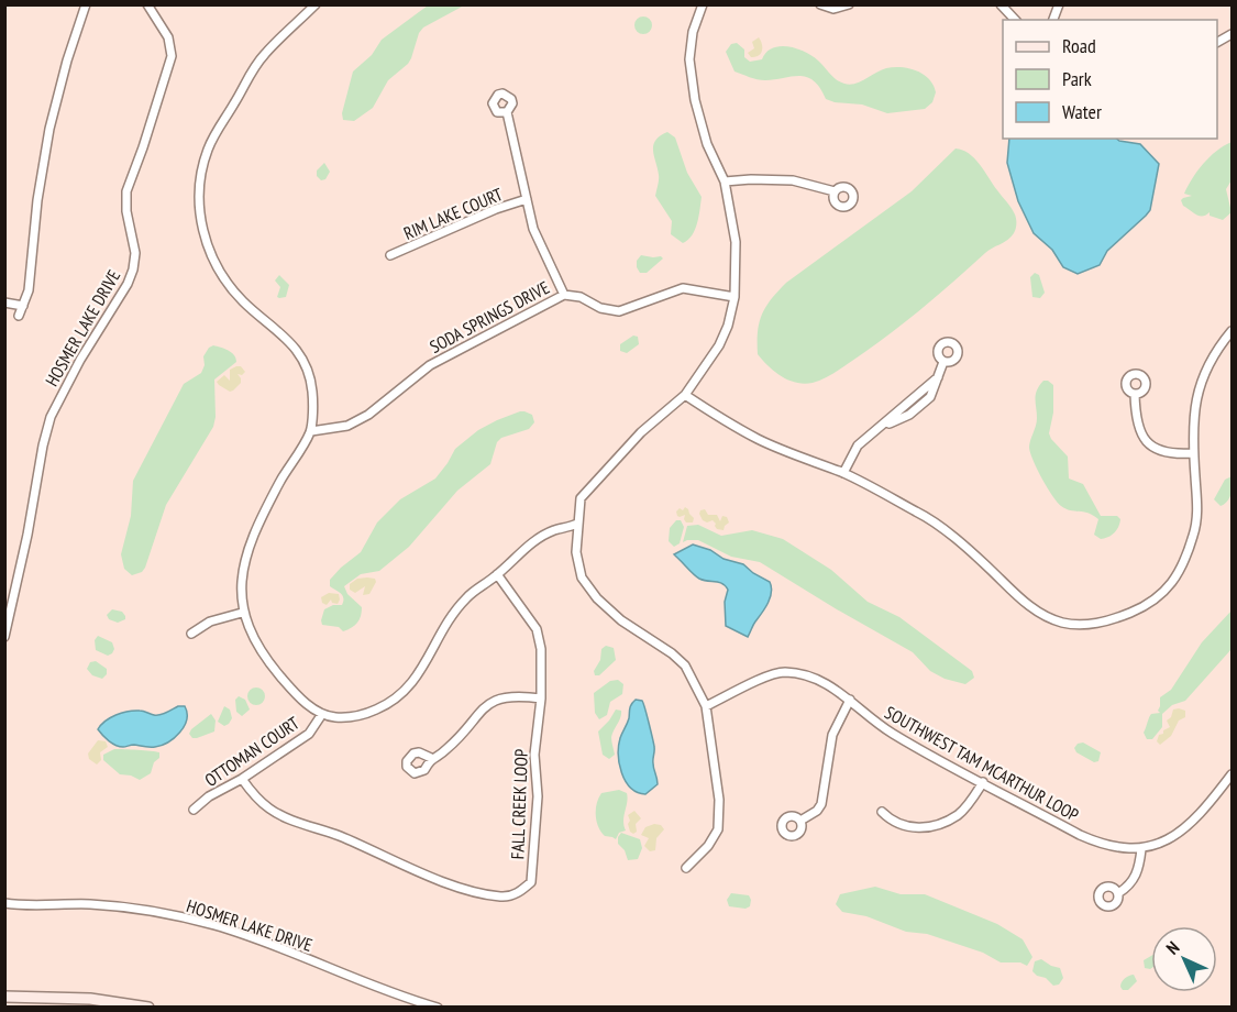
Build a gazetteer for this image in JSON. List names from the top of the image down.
{
  "streets": {
    "street": [
      "RIM LAKE COURT",
      "SODA SPRINGS DRIVE",
      "HOSMER LAKE DRIVE",
      "OTTOMAN COURT",
      "SOUTHWEST TAM MCARTHUR LOOP",
      "FALL CREEK LOOP"
    ]
  },
  "crossings": [
    ["OTTOMAN COURT", "FALL CREEK LOOP"]
  ],
  "legend": ["Road", "Park", "Water"],
  "north": "top left"
}
